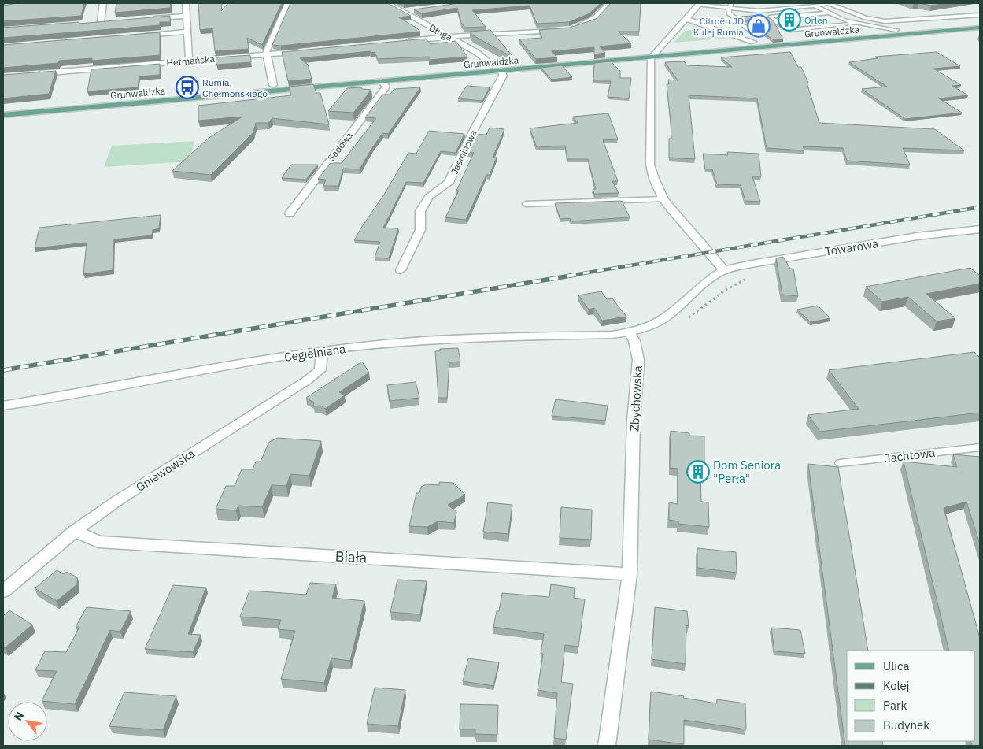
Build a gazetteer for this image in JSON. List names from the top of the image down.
{
  "streets": {
    "main road": ["Grunwaldzka"],
    "street": [
      "Długa",
      "Hetmańska",
      "Sadowa",
      "Jaśminowa",
      "Towarowa",
      "Cegielniana",
      "Zbychowska",
      "Gniewowska",
      "Biała"
    ],
    "lane": ["Jachtowa"]
  },
  "crossings": [
    ["Grunwaldzka", "Długa"],
    ["Grunwaldzka", "Sadowa"],
    ["Grunwaldzka", "Jaśminowa"],
    ["Cegielniana", "Zbychowska"],
    ["Cegielniana", "Gniewowska"],
    ["Zbychowska", "Biała"],
    ["Gniewowska", "Biała"]
  ],
  "places": {
    "building": ["Orlen", "Dom Seniora \"Perła\""],
    "shop": ["Citroën JD Kulej Rumia"],
    "bus stop": ["Rumia, Chełmońskiego"]
  },
  "legend": [
    "Ulica",
    "Kolej",
    "Park",
    "Budynek"
  ],
  "north": "top left"
}
